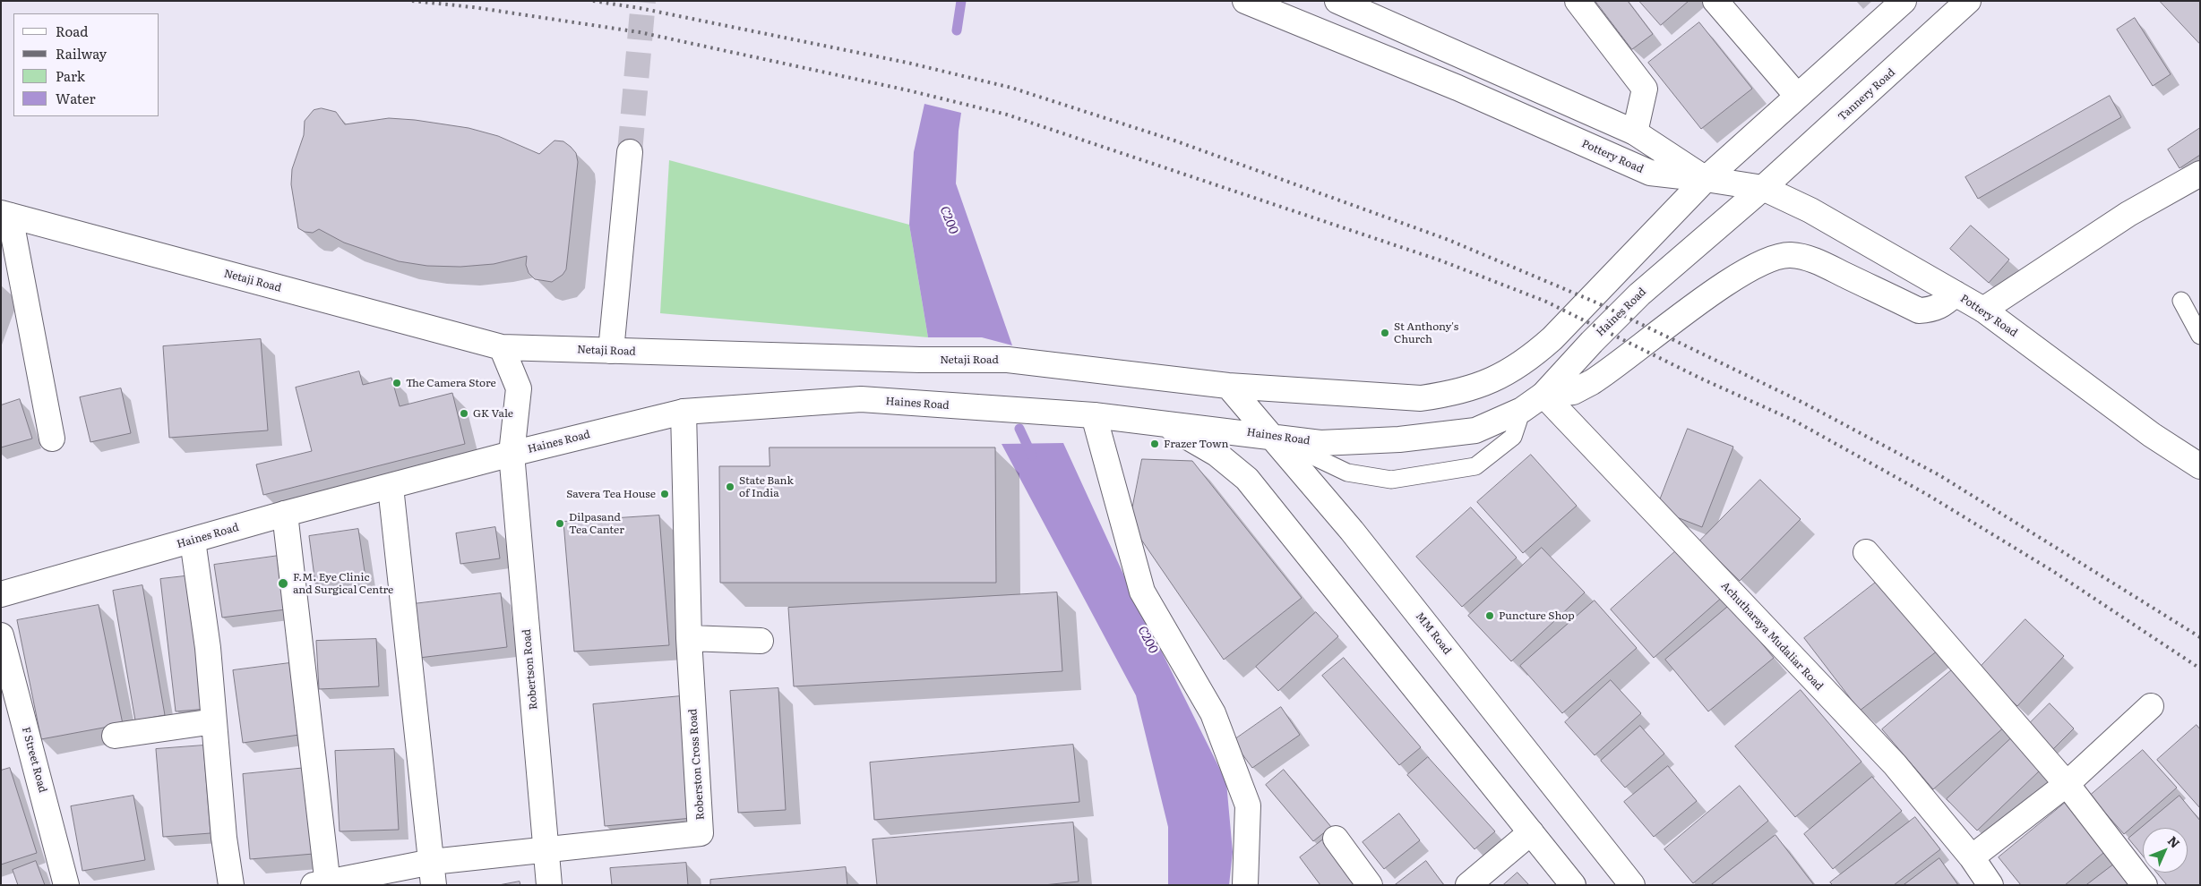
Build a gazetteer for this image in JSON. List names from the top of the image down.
{
  "streets": {
    "main road": [
      "Tannery Road",
      "Pottery Road",
      "Netaji Road",
      "Haines Road",
      "MM Road",
      "Achutharaya Mudaliar Road",
      "Robertson Road",
      "F Street Road",
      "Roberston Cross Road"
    ]
  },
  "crossings": [
    ["Tannery Road", "Pottery Road"],
    ["Tannery Road", "Haines Road"],
    ["Pottery Road", "Haines Road"],
    ["Netaji Road", "MM Road"],
    ["Netaji Road", "Robertson Road"],
    ["Haines Road", "MM Road"],
    ["Haines Road", "Achutharaya Mudaliar Road"],
    ["Haines Road", "Robertson Road"],
    ["Haines Road", "Roberston Cross Road"],
    ["Robertson Road", "Roberston Cross Road"]
  ],
  "water": ["C200"],
  "places": [
    "St Anthony's Church",
    "The Camera Store",
    "GK Vale",
    "Frazer Town",
    "State Bank of India",
    "Savera Tea House",
    "Dilpasand Tea Canter",
    "F.M. Eye Clinic and Surgical Centre",
    "Puncture Shop"
  ],
  "legend": [
    "Road",
    "Railway",
    "Park",
    "Water"
  ],
  "north": "top right"
}
